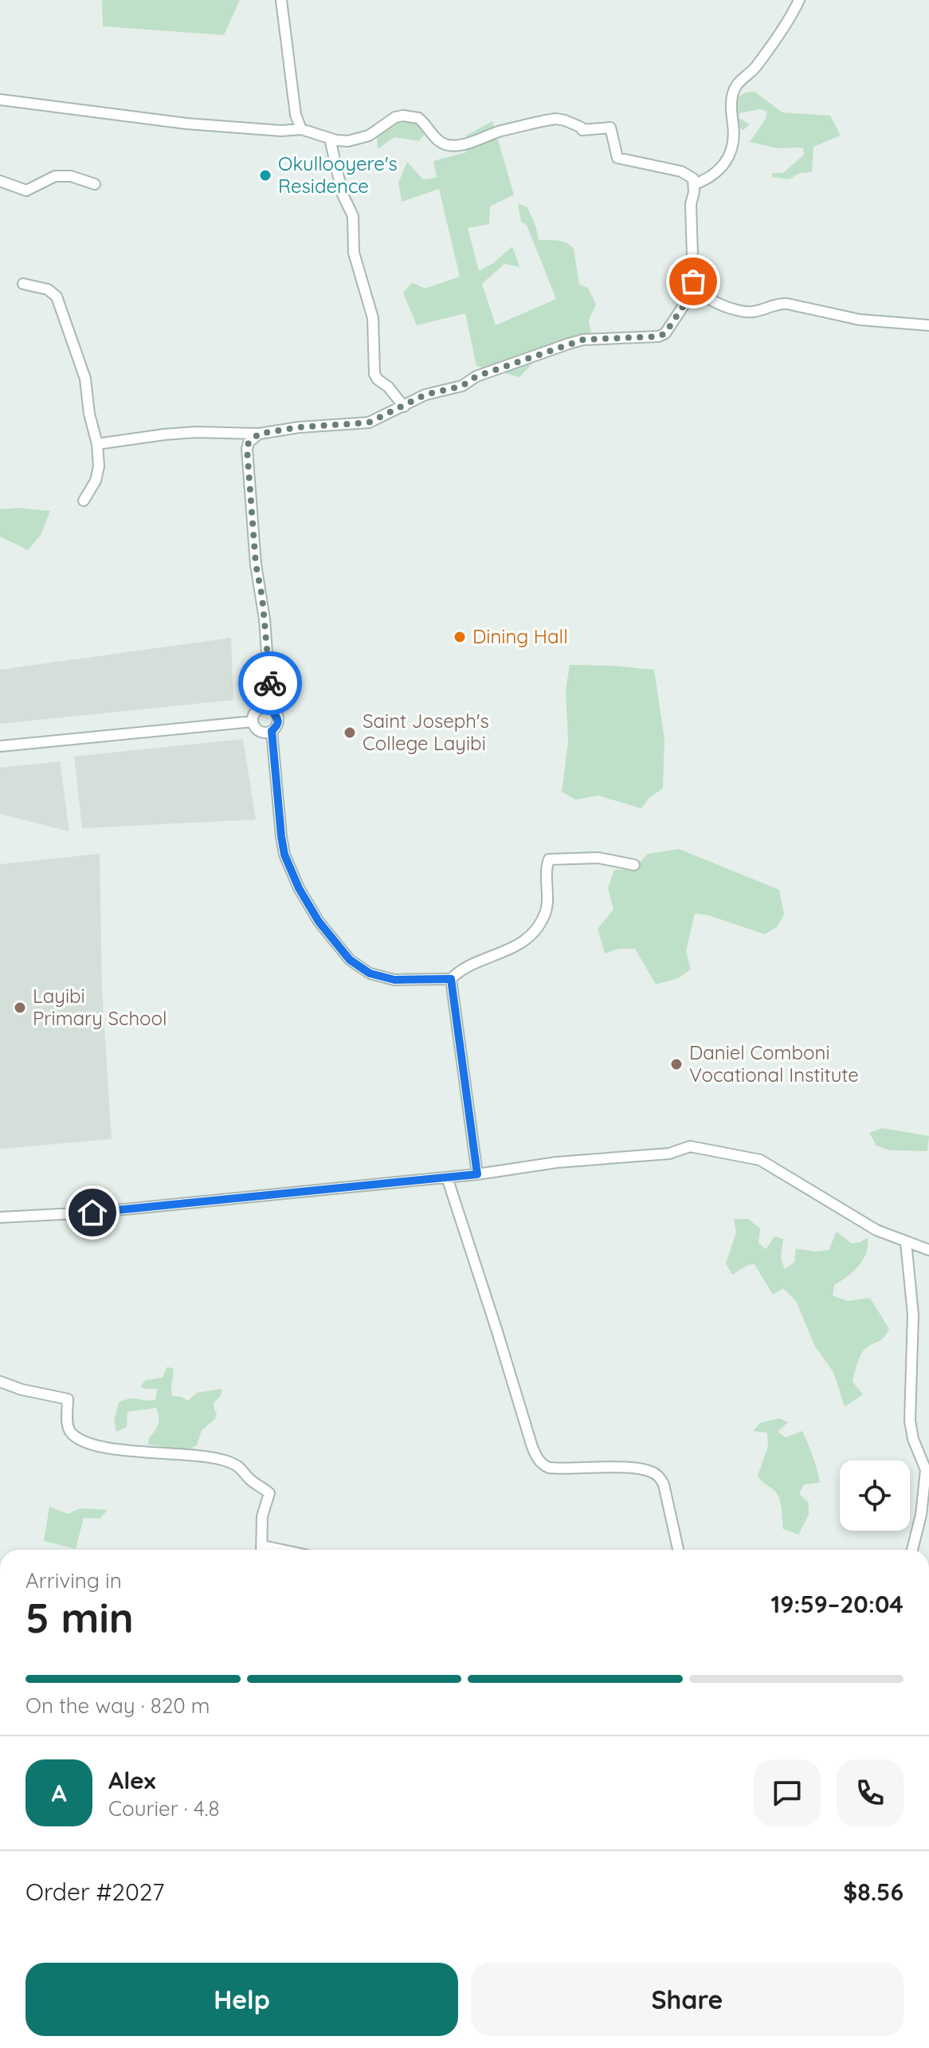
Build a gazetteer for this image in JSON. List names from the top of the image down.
{
  "places": [
    "Okullooyere's Residence",
    "Dining Hall",
    "Saint Joseph's College Layibi",
    "Layibi Primary School",
    "Daniel Comboni Vocational Institute"
  ],
  "page": {
    "heading": ["5 min", "Arriving in", "19:59–20:04"],
    "panel": [
      "Alex",
      "Courier · 4.8",
      "Order #2027",
      "$8.56"
    ],
    "bar": "On the way · 820 m",
    "round": "A",
    "buttons": ["Help", "Share"]
  }
}
